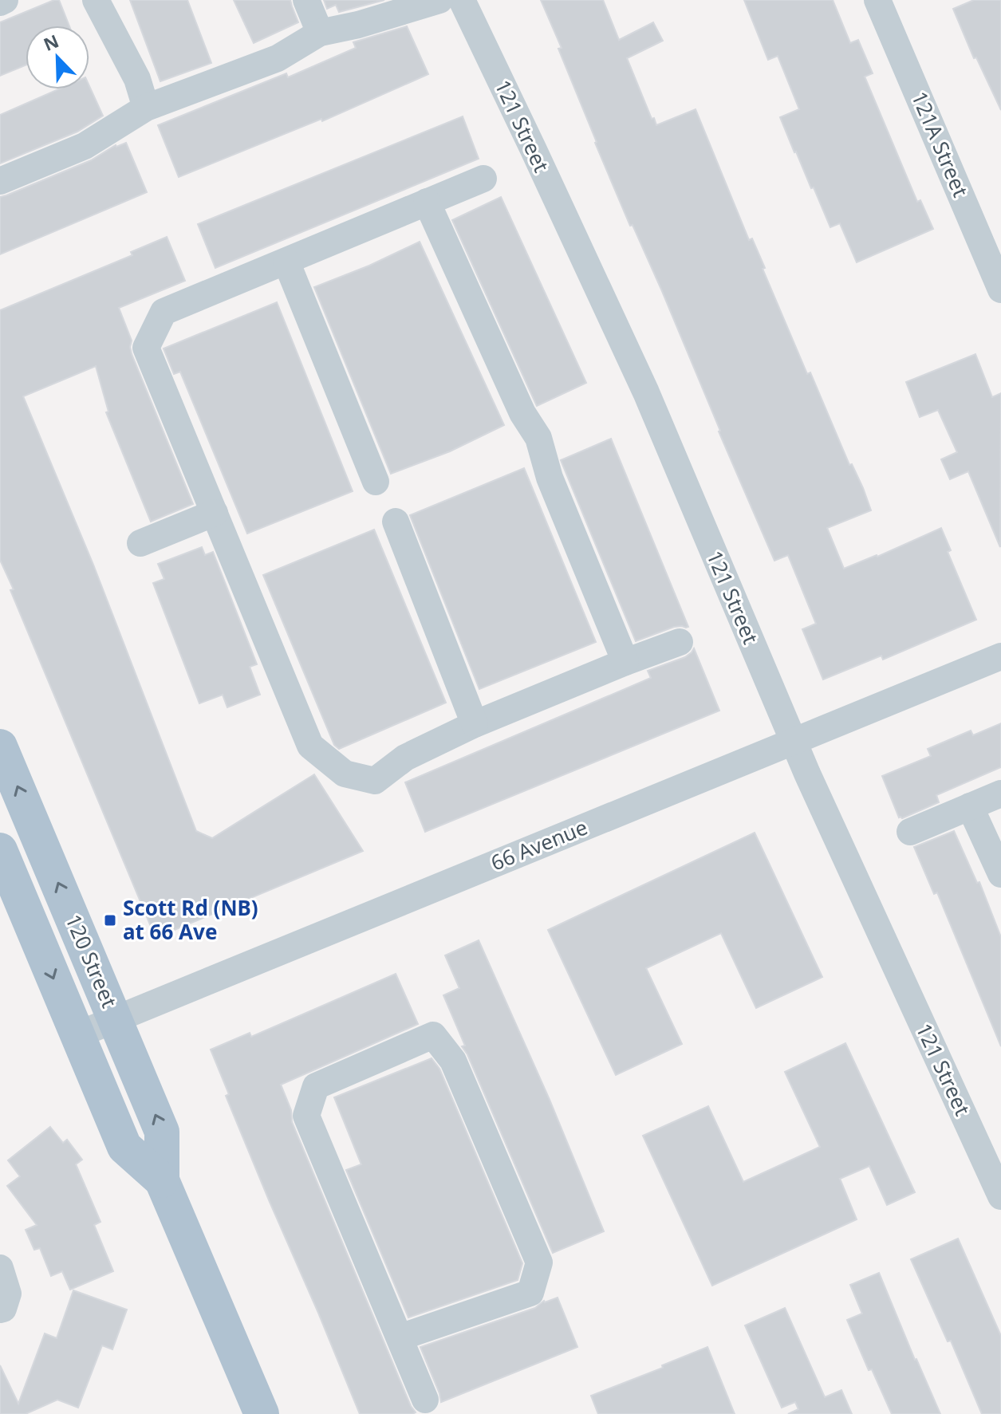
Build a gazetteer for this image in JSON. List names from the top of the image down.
{
  "streets": {
    "main road": ["120 Street"],
    "street": ["121 Street", "121A Street", "66 Avenue"]
  },
  "crossings": [
    ["121 Street", "66 Avenue"],
    ["66 Avenue", "120 Street"]
  ],
  "places": {
    "transit": ["Scott Rd (NB) at 66 Ave"]
  },
  "north": "top left"
}
